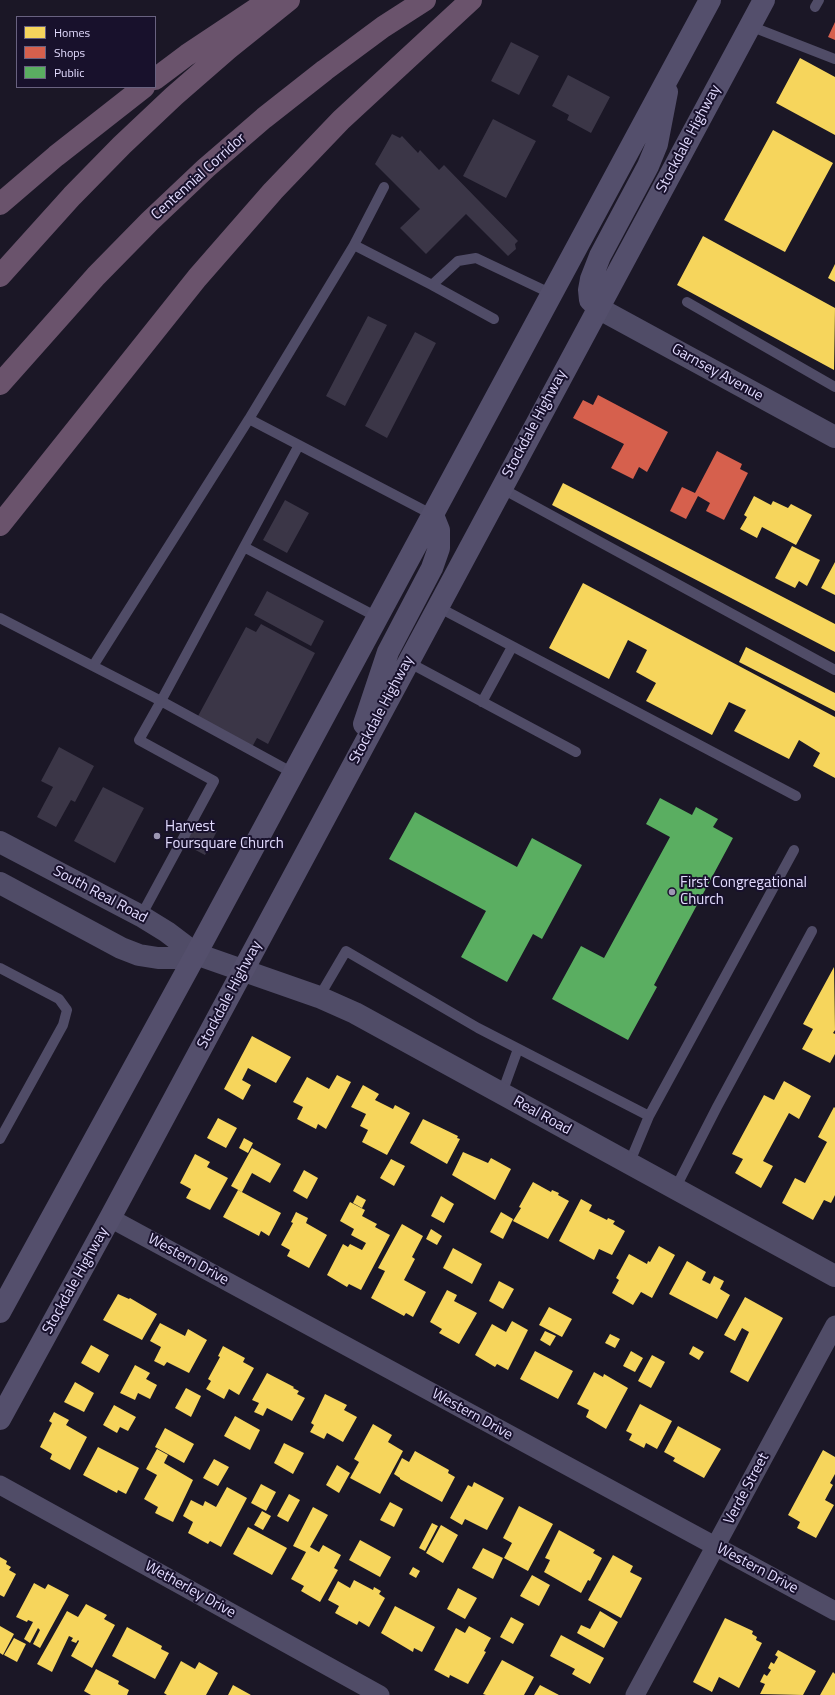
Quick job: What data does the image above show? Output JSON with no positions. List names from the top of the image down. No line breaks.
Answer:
{"streets":{"highway":["Centennial Corridor"],"main road":["Stockdale Highway"],"street":["Garnsey Avenue","South Real Road","Real Road","Western Drive","Verde Street","Wetherley Drive"]},"crossings":[["Stockdale Highway","Garnsey Avenue"],["Stockdale Highway","South Real Road"],["Stockdale Highway","Real Road"],["Stockdale Highway","Western Drive"],["South Real Road","Real Road"],["Western Drive","Verde Street"]],"places":["Harvest Foursquare Church","First Congregational Church"],"legend":["Homes","Shops","Public"]}
